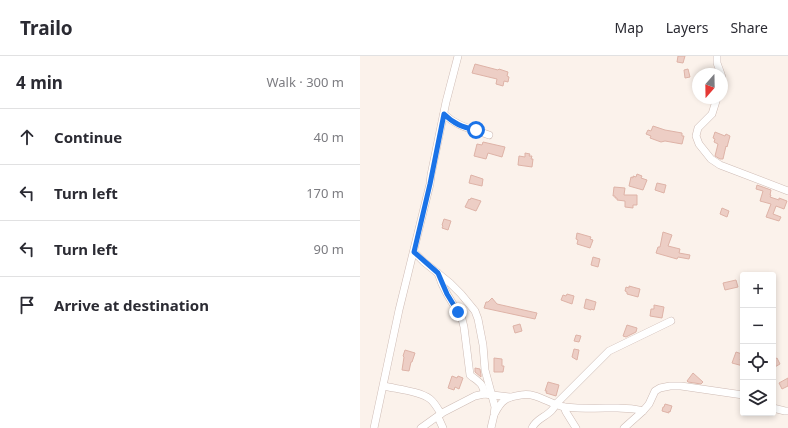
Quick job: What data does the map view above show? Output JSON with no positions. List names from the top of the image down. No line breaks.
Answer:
{"north":"bottom","page":{"header":"Trailo","nav":["Map","Layers","Share"],"heading":["4 min","Walk · 300 m"],"list":[["Continue","40 m"],["Turn left","170 m"],["Turn left","90 m"],"Arrive at destination"],"map_buttons":["+","−"]}}
